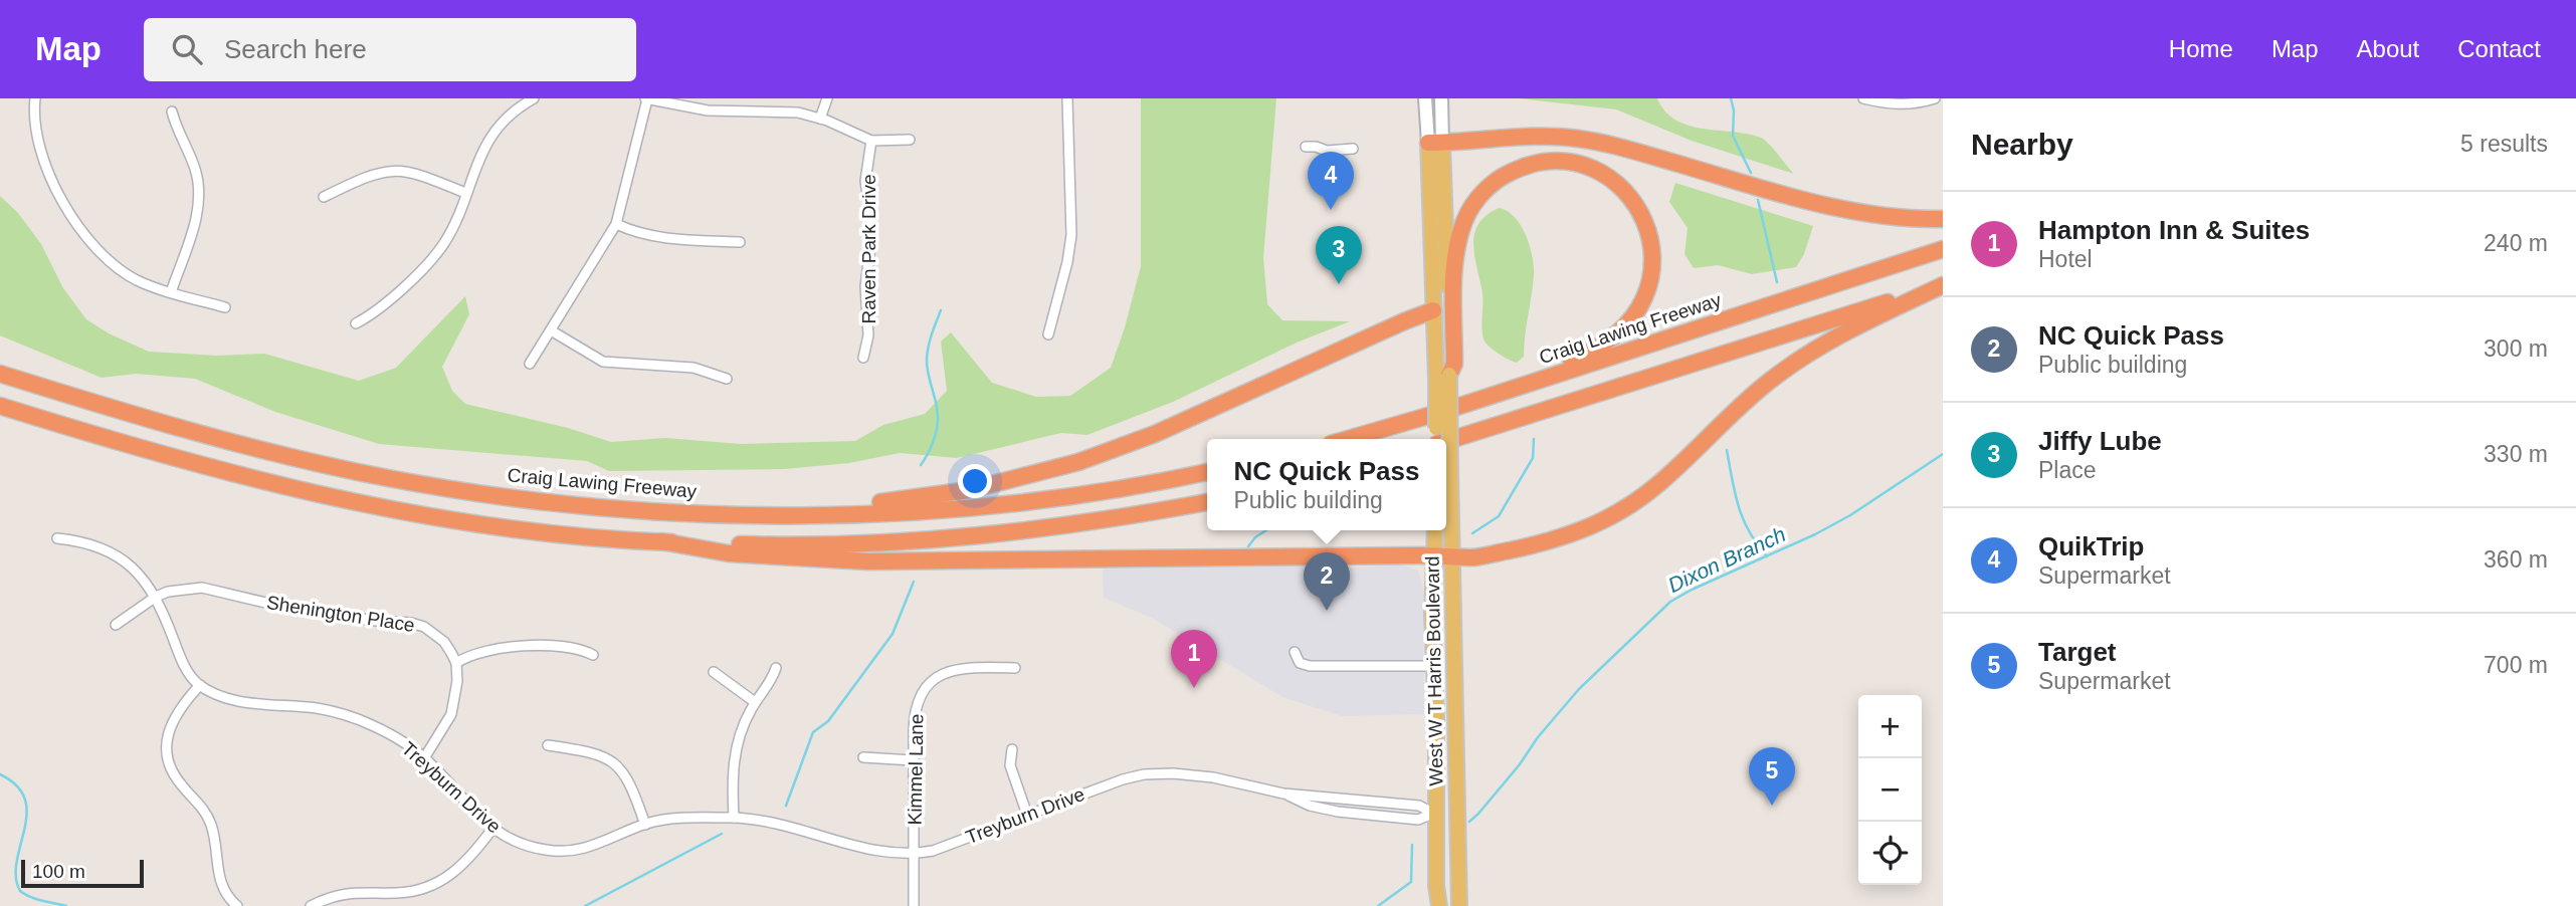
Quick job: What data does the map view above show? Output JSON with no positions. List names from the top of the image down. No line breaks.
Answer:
{"streets":{"highway":["Craig Lawing Freeway"],"main road":["West W T Harris Boulevard"],"street":["Raven Park Drive","Shenington Place","Kimmel Lane","Treyburn Drive"]},"crossings":[["West W T Harris Boulevard","Treyburn Drive"],["Kimmel Lane","Treyburn Drive"]],"water":["Dixon Branch"],"scale_bar":"100 m","page":{"header":"Map","search":"Search here","nav":["Home","Map","About","Contact"],"heading":["Nearby","5 results"],"pins":["4","3","2","1","5"],"list":[{"mark":"1","name":"Hampton Inn & Suites","note":"Hotel","value":"240 m"},{"mark":"2","name":"NC Quick Pass","note":"Public building","value":"300 m"},{"mark":"3","name":"Jiffy Lube","note":"Place","value":"330 m"},{"mark":"4","name":"QuikTrip","note":"Supermarket","value":"360 m"},{"mark":"5","name":"Target","note":"Supermarket","value":"700 m"}],"popup":["NC Quick Pass","Public building"],"map_buttons":["+","−"],"scale":"100 m"}}
